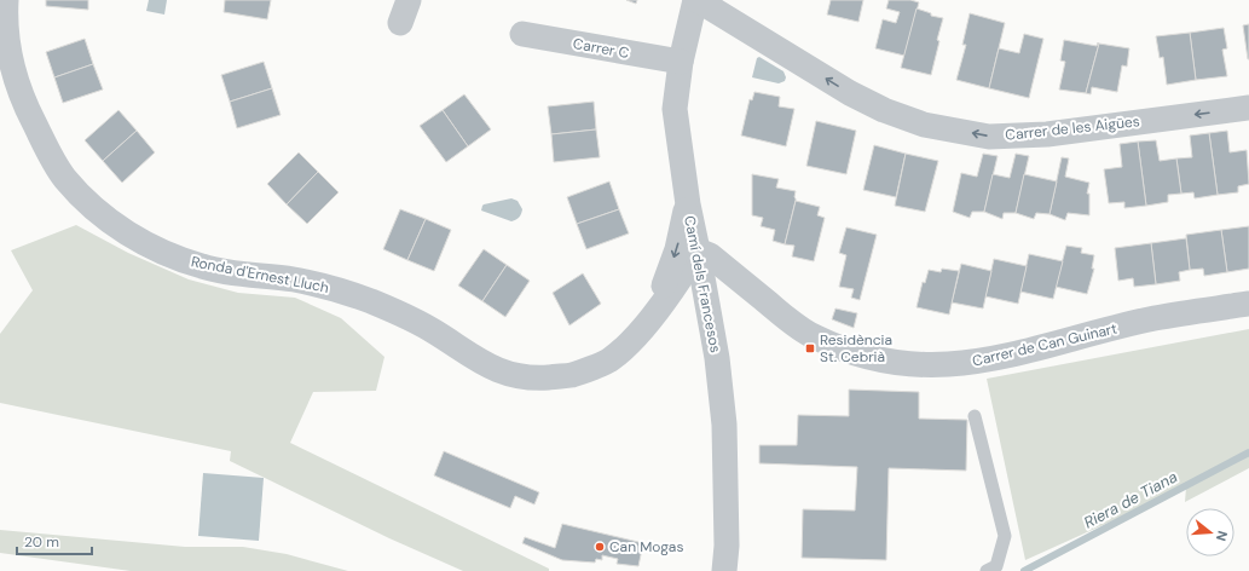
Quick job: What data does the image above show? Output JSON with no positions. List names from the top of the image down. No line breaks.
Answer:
{"streets":{"street":["Carrer C","Carrer de les Aigües","Ronda d'Ernest Lluch","Camí dels Francesos","Carrer de Can Guinart"]},"crossings":[["Carrer C","Camí dels Francesos"],["Carrer de les Aigües","Camí dels Francesos"],["Ronda d'Ernest Lluch","Camí dels Francesos"],["Ronda d'Ernest Lluch","Carrer de Can Guinart"],["Camí dels Francesos","Carrer de Can Guinart"]],"one_way":["Carrer de les Aigües"],"water":["Riera de Tiana"],"places":{"transit":["Residència St. Cebrià"],"other":["Can Mogas"]},"scale_bar":"20 m","north":"right"}
